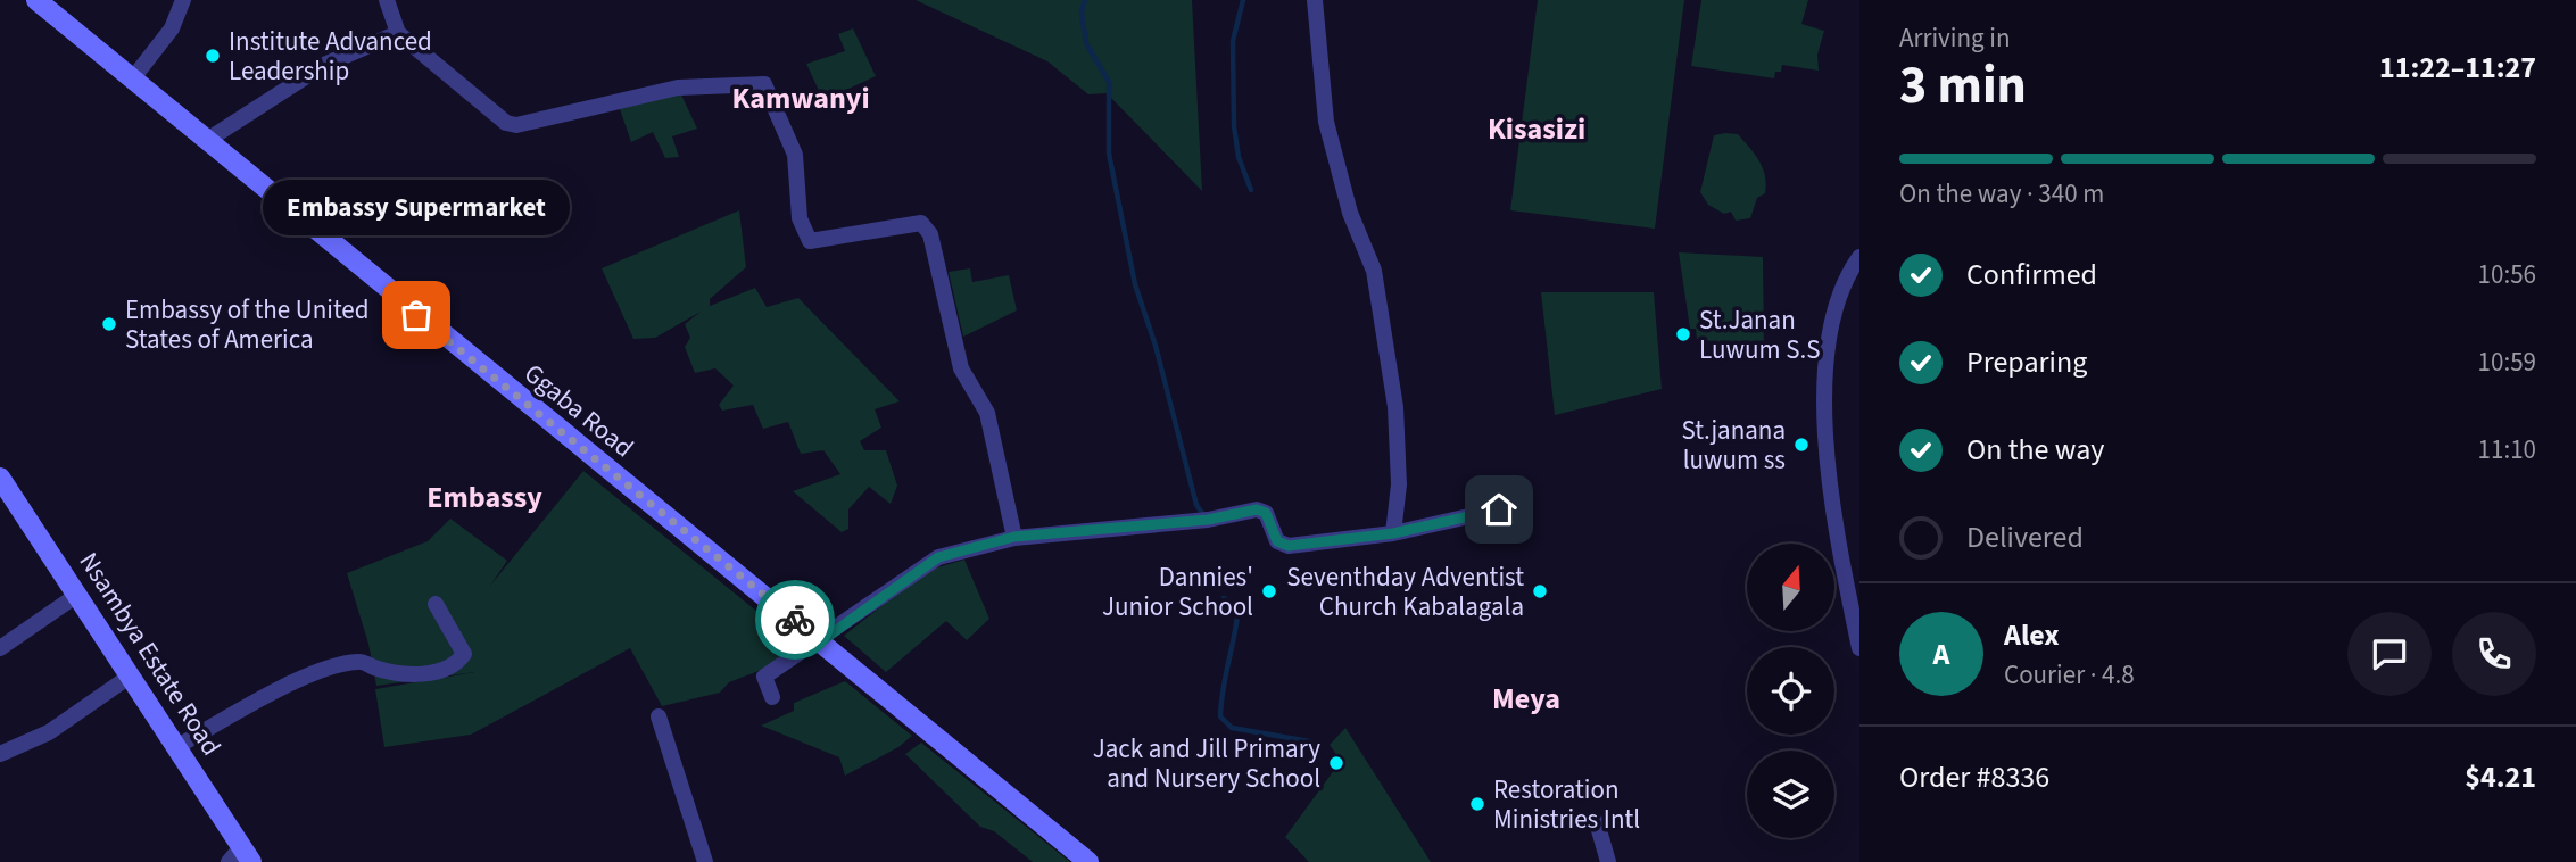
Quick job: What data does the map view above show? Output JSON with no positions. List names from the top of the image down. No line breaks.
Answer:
{"streets":{"main road":["Ggaba Road","Nsambya Estate Road"]},"districts":["Kamwanyi","Kisasizi","Embassy","Meya"],"places":["Institute Advanced Leadership","Embassy Supermarket","Embassy of the United States of America","St.Janan Luwum S.S","St.janana luwum ss","Dannies' Junior School","Seventhday Adventist Church Kabalagala","Jack and Jill Primary and Nursery School","Restoration Ministries Intl"],"north":"top","page":{"heading":["3 min","Arriving in","11:22–11:27"],"panel":["Alex","Courier · 4.8","Order #8336","$4.21"],"bar":"On the way · 340 m","bubble":"Embassy Supermarket","list":[["Confirmed","10:56"],["Preparing","10:59"],["On the way","11:10"],"Delivered"],"round":"A"}}
